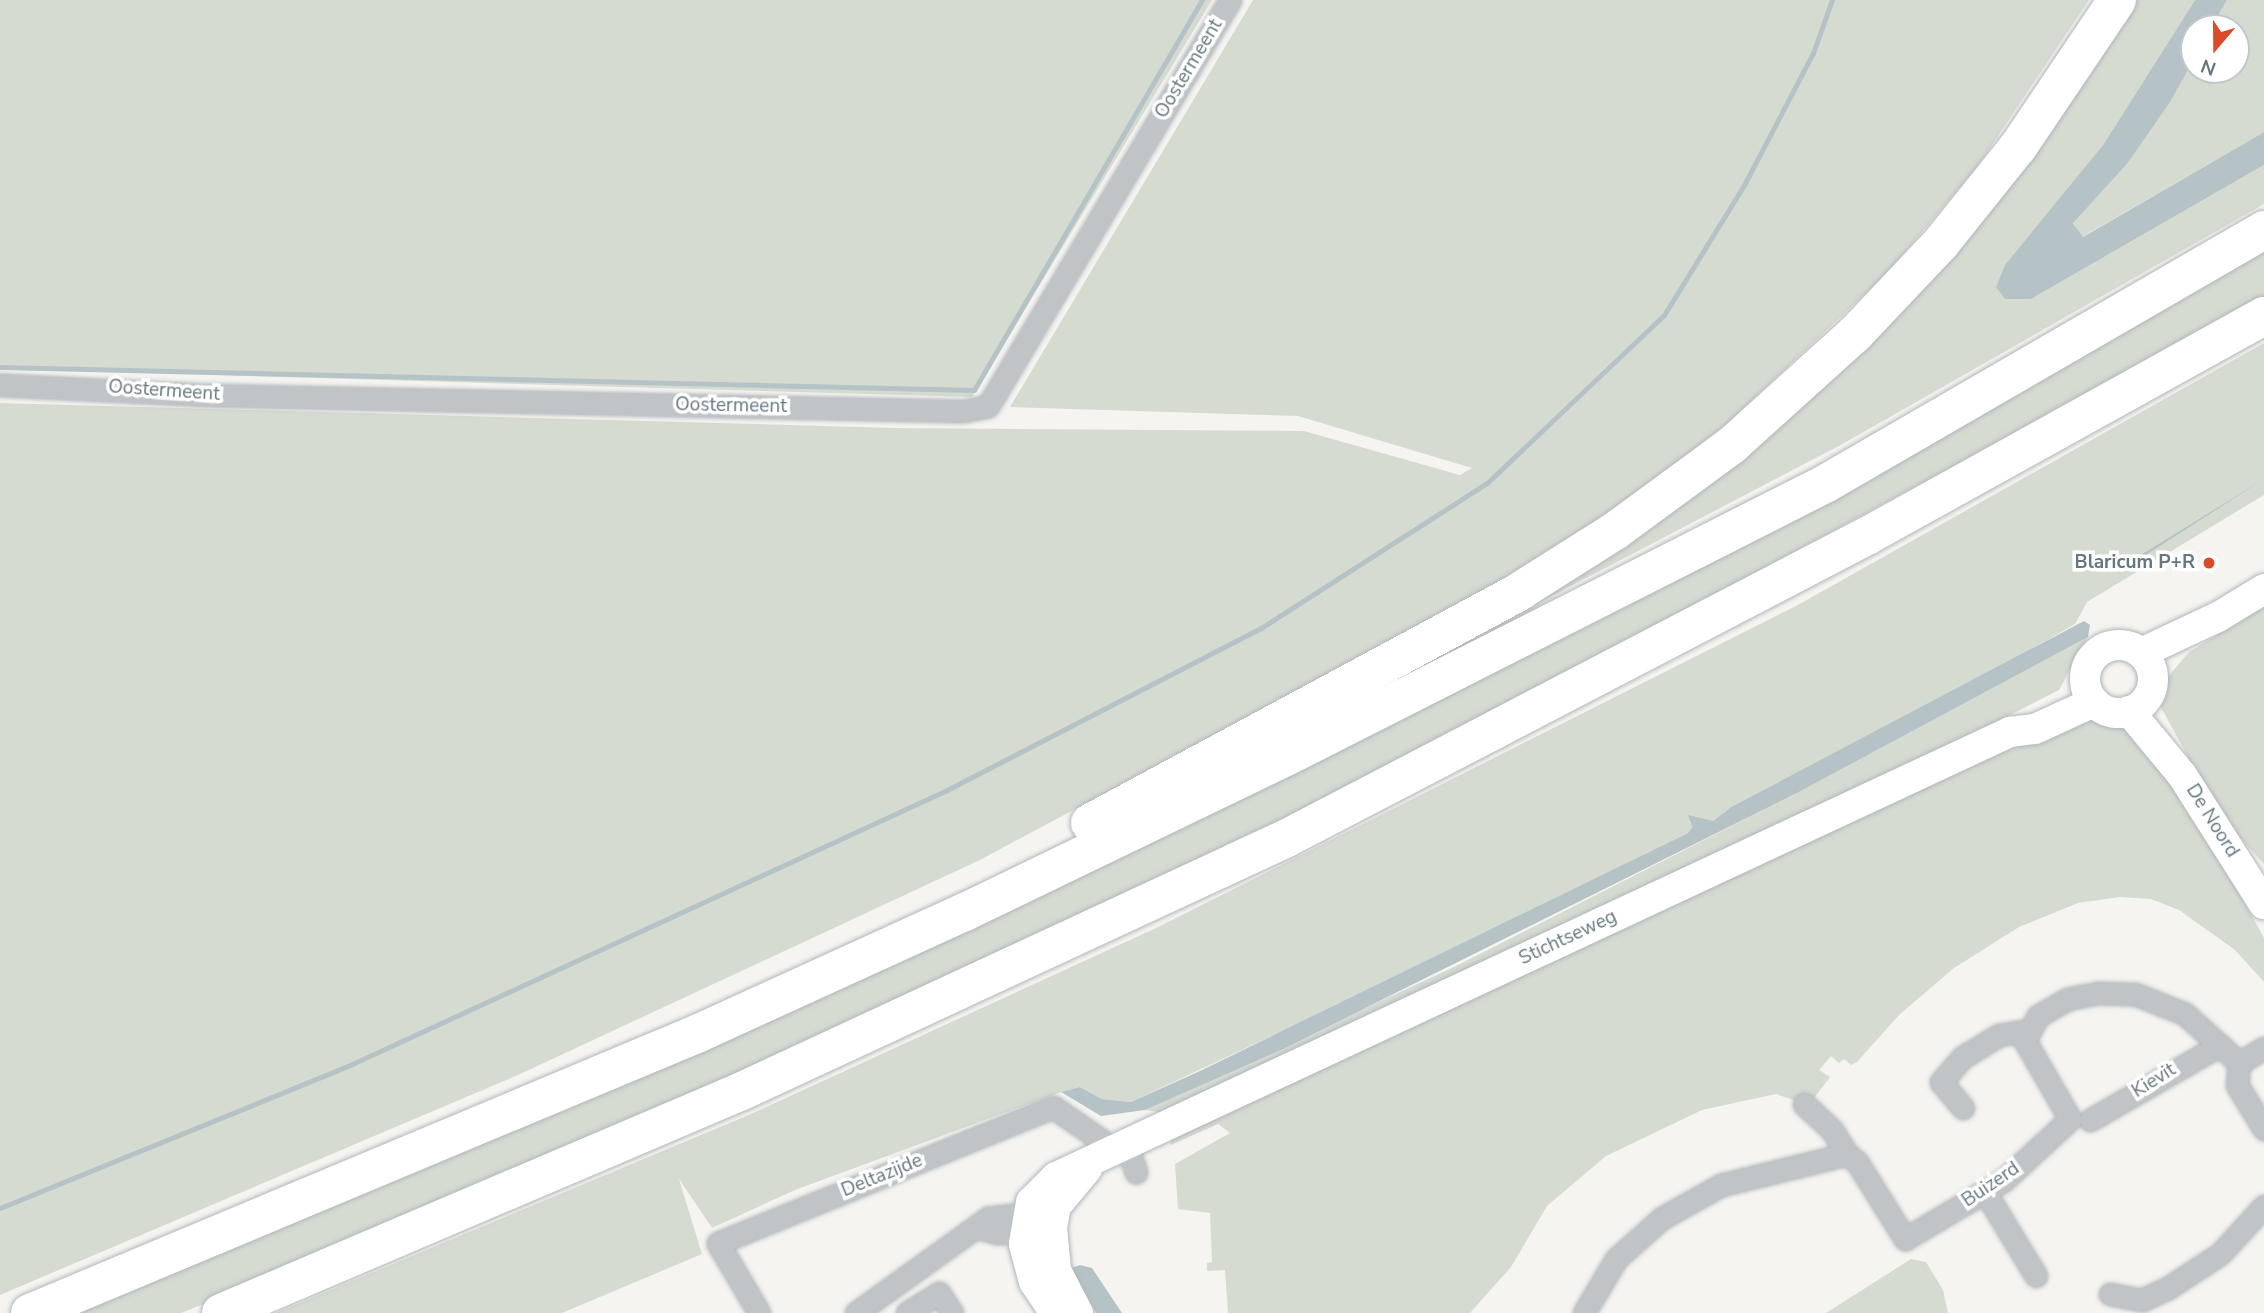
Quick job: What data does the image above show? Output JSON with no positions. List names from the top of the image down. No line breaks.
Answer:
{"streets":{"street":["Oostermeent","De Noord","Stichtseweg","Kievit","Deltazijde","Buizerd"]},"crossings":[["Stichtseweg","Deltazijde"]],"places":["Blaricum P+R"],"north":"bottom"}
